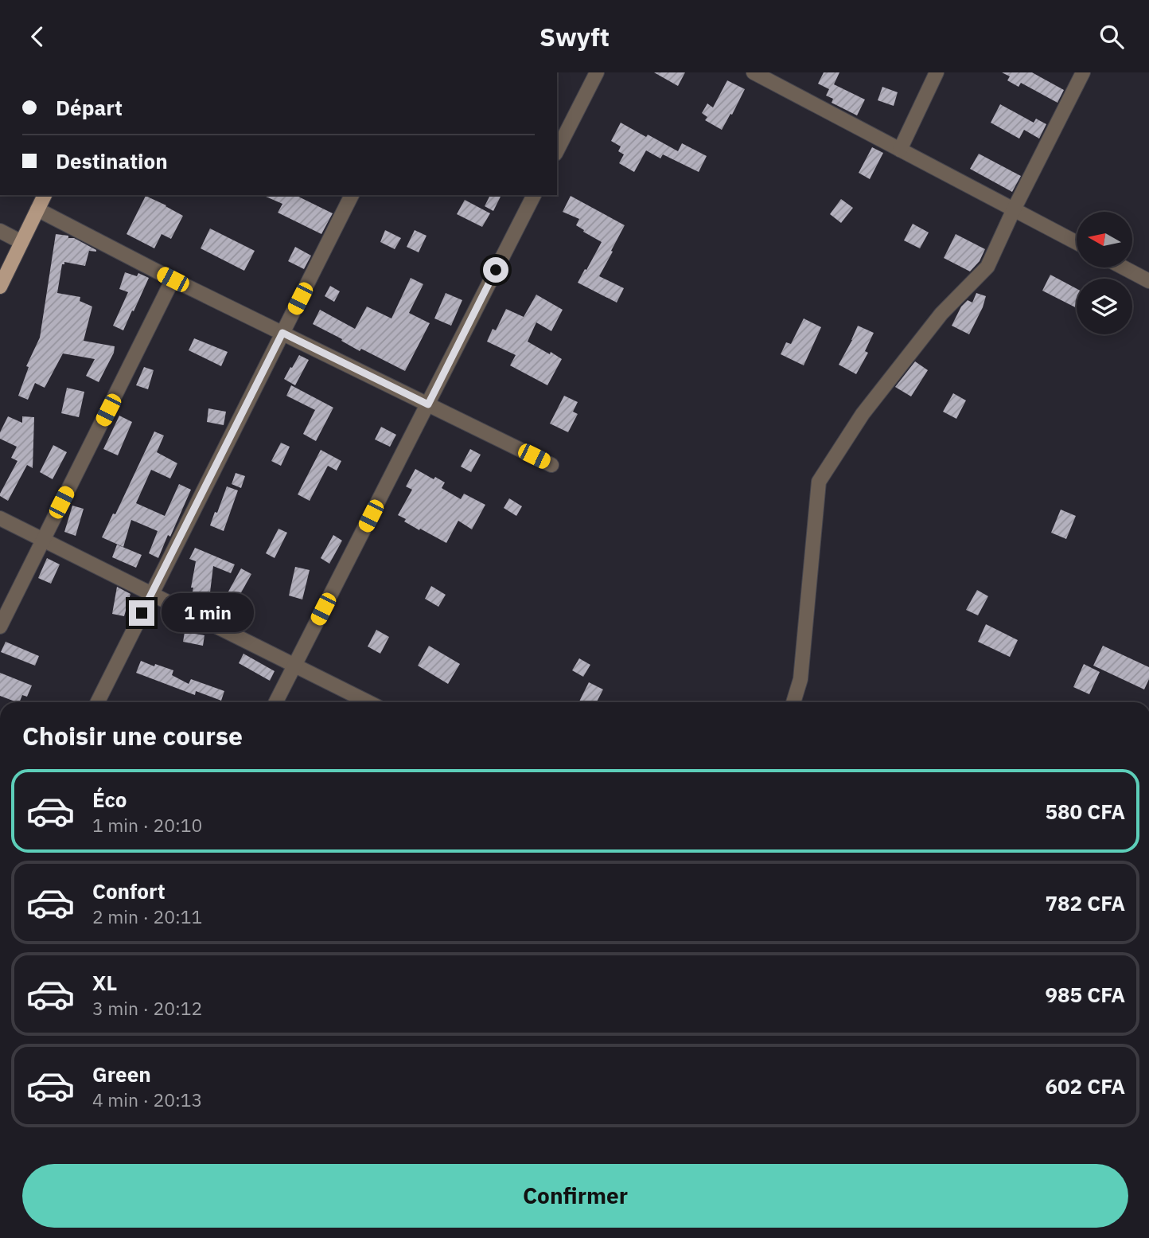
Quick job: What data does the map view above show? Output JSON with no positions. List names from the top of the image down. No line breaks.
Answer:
{"north":"left","page":{"header":"Swyft","banner":["Départ","Destination"],"bubble":"1 min","heading":"Choisir une course","list":[{"name":"Éco","note":"1 min · 20:10","value":"580 CFA"},{"name":"Confort","note":"2 min · 20:11","value":"782 CFA"},{"name":"XL","note":"3 min · 20:12","value":"985 CFA"},{"name":"Green","note":"4 min · 20:13","value":"602 CFA"}],"buttons":"Confirmer"}}
